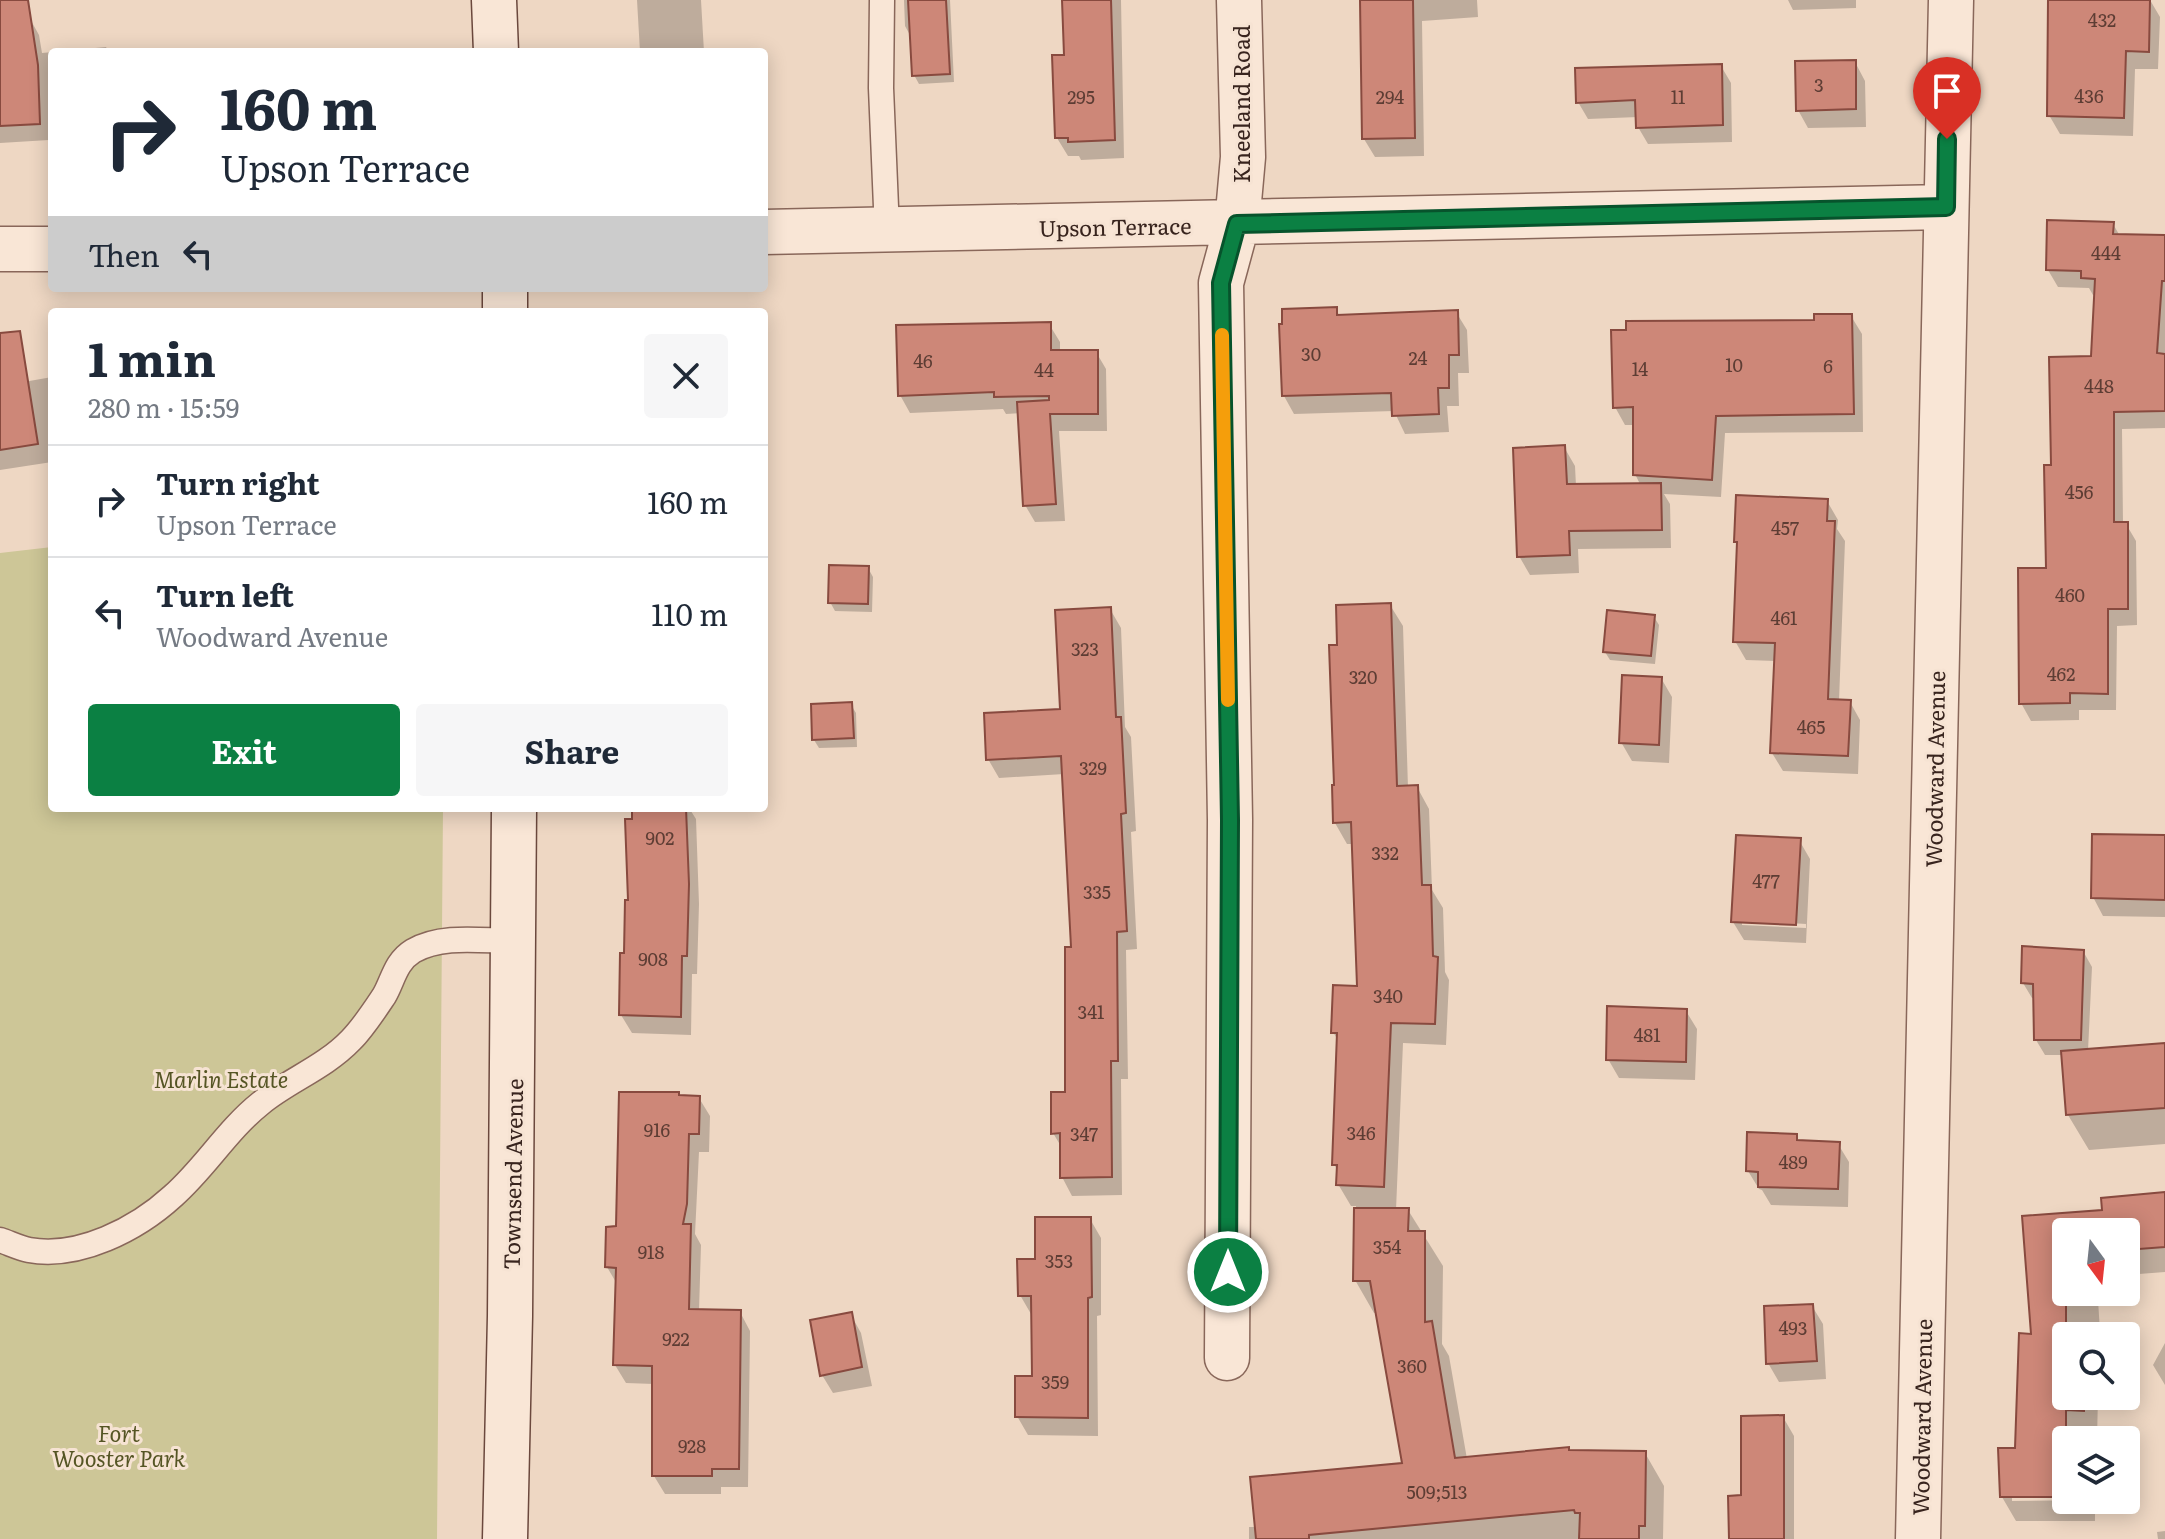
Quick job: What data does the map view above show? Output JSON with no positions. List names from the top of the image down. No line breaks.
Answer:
{"streets":{"street":["Kneeland Road","Upson Terrace","Woodward Avenue","Townsend Avenue"]},"crossings":[["Kneeland Road","Upson Terrace"],["Upson Terrace","Woodward Avenue"]],"parks":["Marlin Estate","Fort Wooster Park"],"house_numbers":["432","3","436","295","294","11","444","30","24","46","10","6","14","44","448","456","457","460","461","323","462","320","465","329","902","332","477","335","908","340","341","481","916","346","347","489","354","918","353","493","922","360","359","928","509;513"],"north":"bottom","page":{"turn":["160 m","Upson Terrace"],"then":"Then","heading":["1 min","280 m · 15:59"],"list":[{"name":"Turn right","note":"Upson Terrace","value":"160 m"},{"name":"Turn left","note":"Woodward Avenue","value":"110 m"}],"buttons":["Exit","Share"]}}
